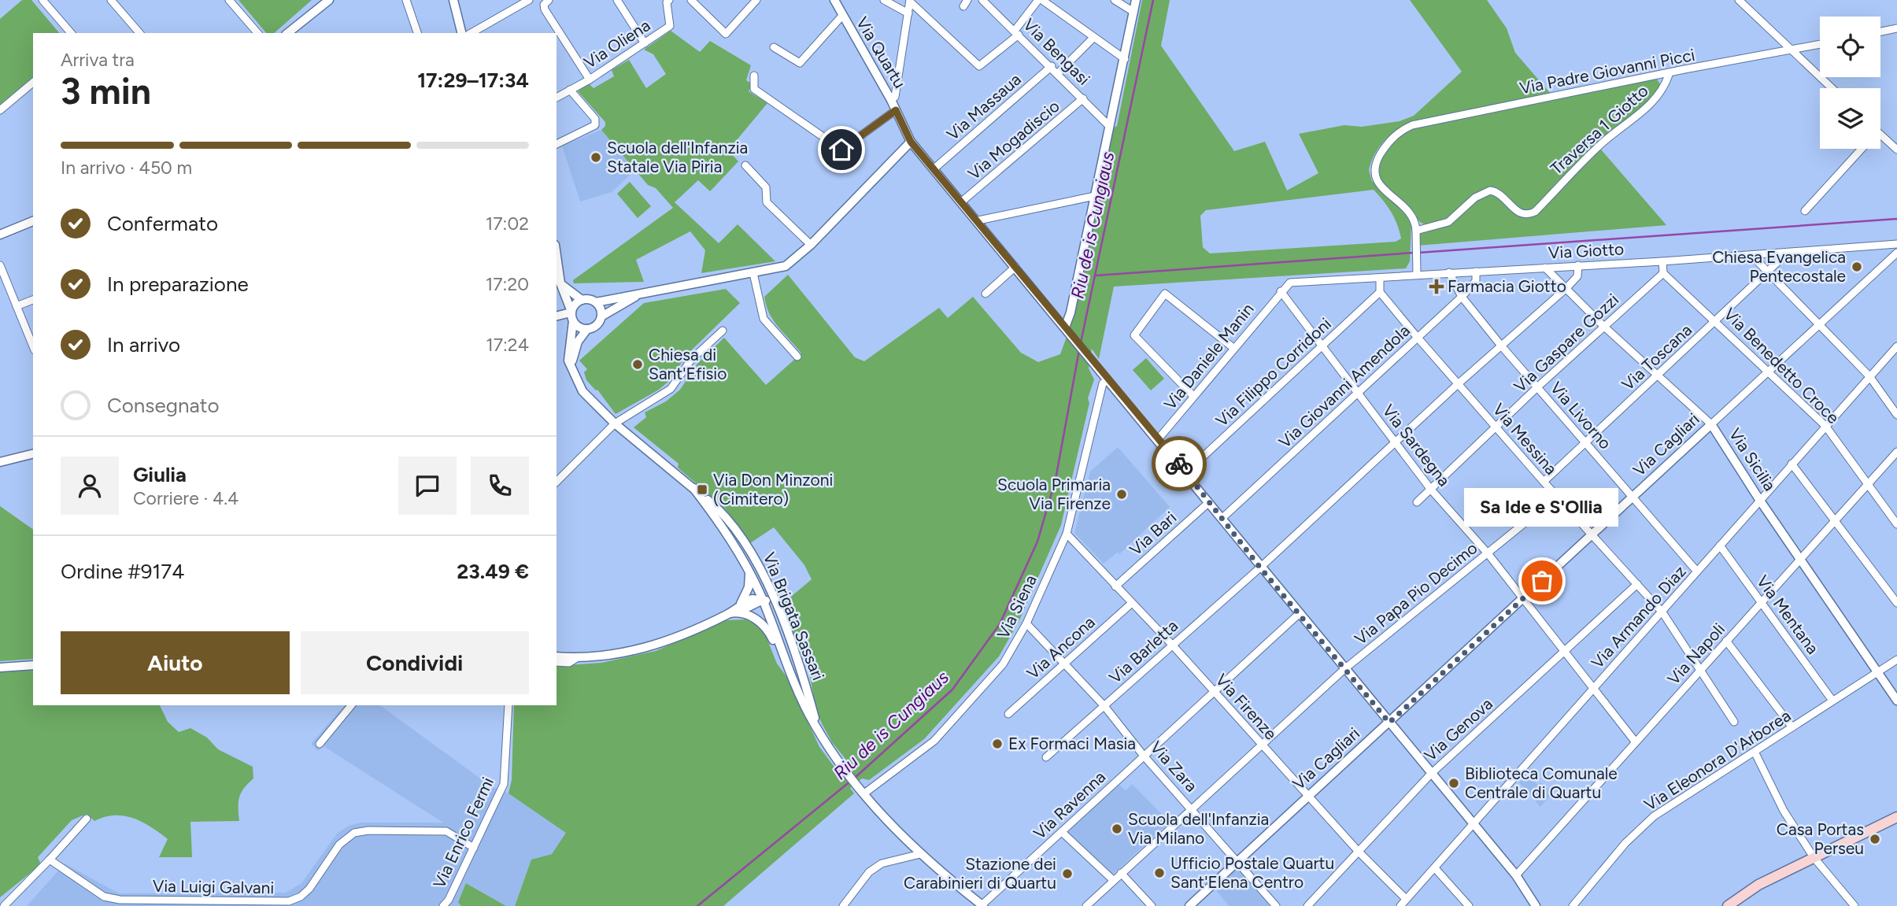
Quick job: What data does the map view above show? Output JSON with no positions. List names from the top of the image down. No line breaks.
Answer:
{"streets":{"street":["Via Oliena","Via Bengasi","Via Quartu","Via Padre Giovanni Picci","Via Massaua","Traversa 1 Giotto","Via Mogadiscio","Via Giotto","Via Gaspare Gozzi","Via Daniele Manin","Via Toscana","Via Benedetto Croce","Via Filippo Corridoni","Via Giovanni Amendola","Via Livorno","Via Messina","Via Cagliari","Via Sardegna","Via Sicilia","Via Bari","Via Papa Pio Decimo","Via Siena","Via Mentana","Via Brigata Sassari","Via Armando Diaz","Via Ancona","Via Barletta","Via Napoli","Via Firenze","Via Genova","Via Eleonora D'Arborea","Via Zara","Via Ravenna","Via Enrico Fermi","Via Luigi Galvani"]},"crossings":[["Via Bengasi","Via Massaua"],["Via Bengasi","Via Mogadiscio"],["Via Quartu","Via Massaua"],["Via Quartu","Via Mogadiscio"],["Via Quartu","Via Daniele Manin"],["Via Quartu","Via Filippo Corridoni"],["Via Quartu","Via Giovanni Amendola"],["Via Quartu","Via Cagliari"],["Via Quartu","Via Bari"],["Via Quartu","Via Papa Pio Decimo"],["Via Quartu","Via Siena"],["Via Quartu","Via Armando Diaz"],["Via Quartu","Via Barletta"],["Via Quartu","Via Napoli"],["Via Quartu","Via Genova"],["Via Quartu","Via Ravenna"],["Via Padre Giovanni Picci","Traversa 1 Giotto"],["Via Giotto","Via Daniele Manin"],["Via Giotto","Via Toscana"],["Via Giotto","Via Giovanni Amendola"],["Via Giotto","Via Livorno"],["Via Giotto","Via Sardegna"],["Via Giotto","Via Sicilia"],["Via Giotto","Via Barletta"],["Via Gaspare Gozzi","Via Benedetto Croce"],["Via Gaspare Gozzi","Via Livorno"],["Via Gaspare Gozzi","Via Messina"],["Via Gaspare Gozzi","Via Sardegna"],["Via Gaspare Gozzi","Via Sicilia"],["Via Daniele Manin","Via Sardegna"],["Via Toscana","Via Benedetto Croce"],["Via Toscana","Via Livorno"],["Via Toscana","Via Messina"],["Via Toscana","Via Sicilia"],["Via Benedetto Croce","Via Cagliari"],["Via Benedetto Croce","Via Armando Diaz"],["Via Benedetto Croce","Via Napoli"],["Via Filippo Corridoni","Via Messina"],["Via Filippo Corridoni","Via Sardegna"],["Via Giovanni Amendola","Via Livorno"],["Via Giovanni Amendola","Via Messina"],["Via Giovanni Amendola","Via Sardegna"],["Via Livorno","Via Cagliari"],["Via Livorno","Via Armando Diaz"],["Via Livorno","Via Barletta"],["Via Messina","Via Cagliari"],["Via Messina","Via Papa Pio Decimo"],["Via Messina","Via Armando Diaz"],["Via Messina","Via Barletta"],["Via Messina","Via Napoli"],["Via Messina","Via Genova"],["Via Cagliari","Via Sardegna"],["Via Cagliari","Via Sicilia"],["Via Cagliari","Via Firenze"],["Via Cagliari","Via Zara"],["Via Sardegna","Via Papa Pio Decimo"],["Via Sardegna","Via Armando Diaz"],["Via Sardegna","Via Barletta"],["Via Sardegna","Via Napoli"],["Via Sardegna","Via Genova"],["Via Sicilia","Via Armando Diaz"],["Via Sicilia","Via Barletta"],["Via Sicilia","Via Napoli"],["Via Sicilia","Via Eleonora D'Arborea"],["Via Bari","Via Firenze"],["Via Papa Pio Decimo","Via Firenze"],["Via Papa Pio Decimo","Via Zara"],["Via Siena","Via Brigata Sassari"],["Via Siena","Via Firenze"],["Via Siena","Via Zara"],["Via Mentana","Via Armando Diaz"],["Via Mentana","Via Napoli"],["Via Mentana","Via Eleonora D'Arborea"],["Via Brigata Sassari","Via Ravenna"],["Via Armando Diaz","Via Firenze"],["Via Ancona","Via Firenze"],["Via Ancona","Via Zara"],["Via Barletta","Via Firenze"],["Via Barletta","Via Zara"],["Via Firenze","Via Genova"],["Via Firenze","Via Ravenna"],["Via Zara","Via Ravenna"],["Via Enrico Fermi","Via Luigi Galvani"]],"water":["Riu de is Cungiaus"],"places":{"other":["Scuola dell'Infanzia Statale Via Piria","Chiesa Evangelica Pentecostale","Chiesa di Sant'Efisio","Scuola Primaria Via Firenze","Sa Ide e S'Ollia","Ex Formaci Masia","Biblioteca Comunale Centrale di Quartu","Scuola dell'Infanzia Via Milano","Casa Portas Perseu","Ufficio Postale Quartu Sant'Elena Centro","Stazione dei Carabinieri di Quartu"],"health":["Farmacia Giotto"],"transit":["Via Don Minzoni (Cimitero)"]},"page":{"heading":["3 min","Arriva tra","17:29–17:34"],"panel":["Giulia","Corriere · 4.4","Ordine #9174","23.49 €"],"bar":"In arrivo · 450 m","list":[["Confermato","17:02"],["In preparazione","17:20"],["In arrivo","17:24"],"Consegnato"],"bubble":"Sa Ide e S'Ollia","buttons":["Aiuto","Condividi"]}}
